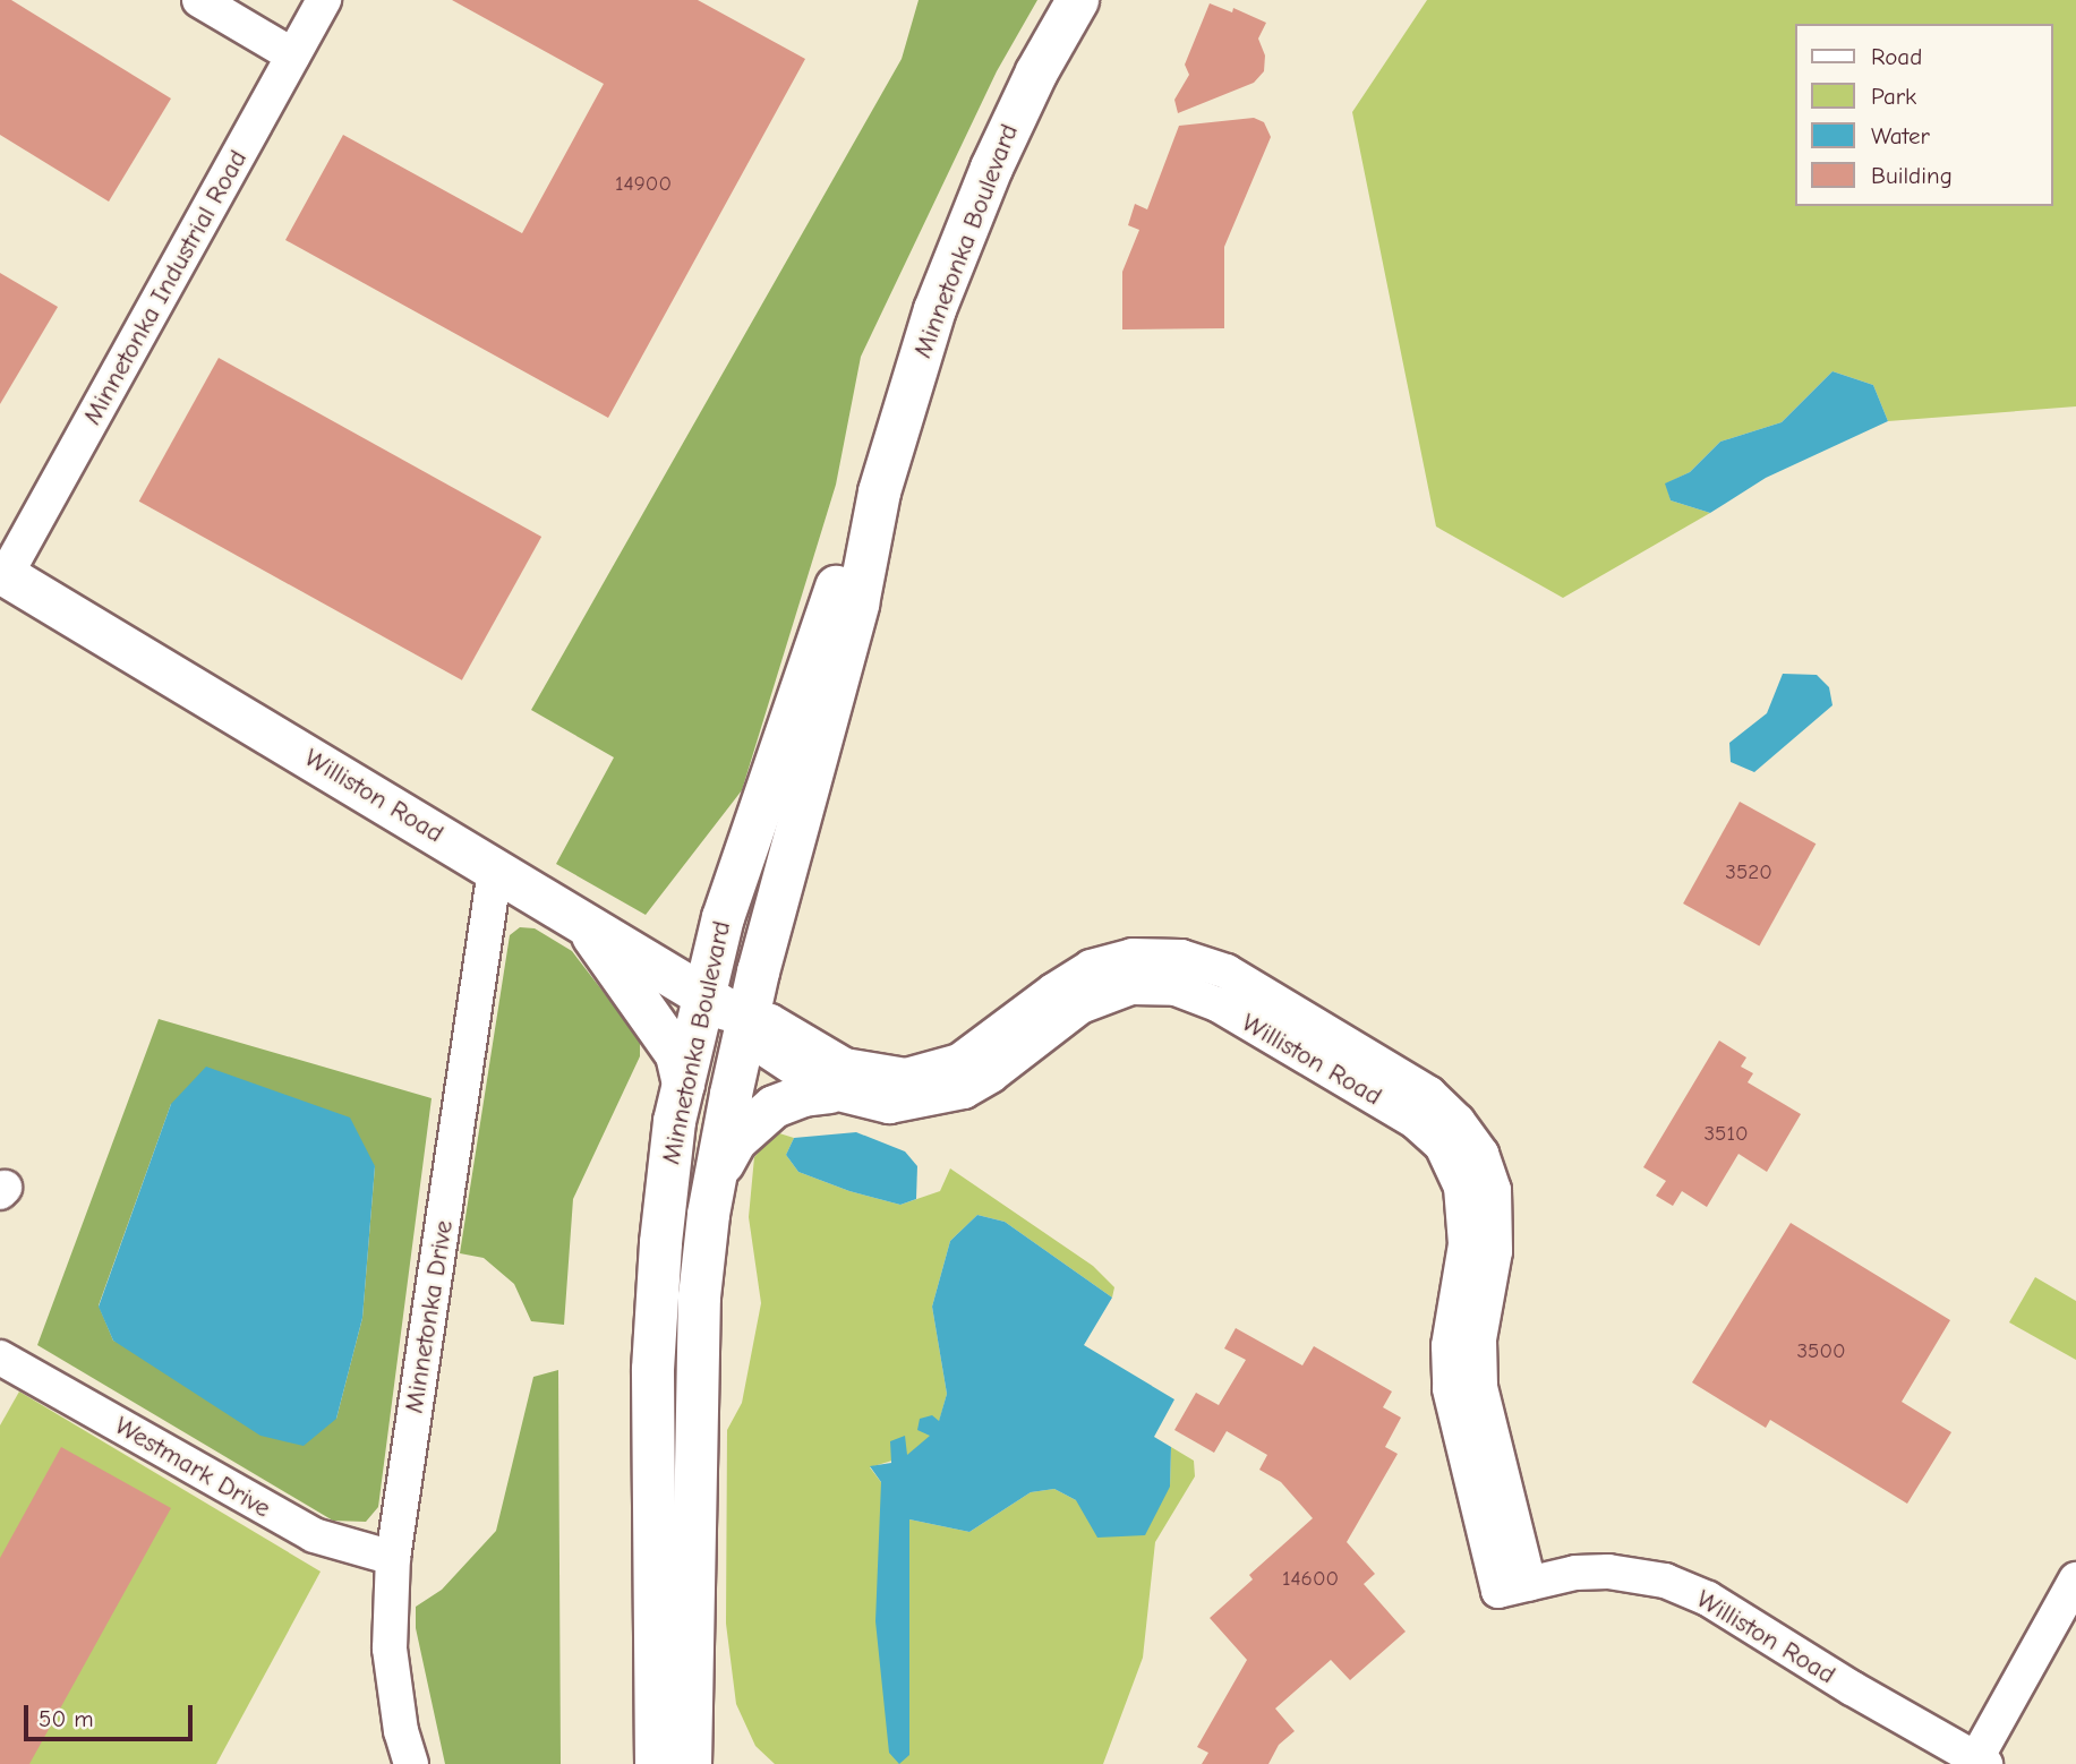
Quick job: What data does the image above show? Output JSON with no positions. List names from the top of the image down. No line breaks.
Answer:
{"streets":{"main road":["Minnetonka Boulevard","Williston Road"],"street":["Minnetonka Industrial Road","Minnetonka Drive","Westmark Drive"]},"crossings":[["Minnetonka Boulevard","Williston Road"],["Minnetonka Industrial Road","Williston Road"],["Williston Road","Minnetonka Drive"],["Minnetonka Drive","Westmark Drive"]],"house_numbers":["14900","3520","3510","3500","14600"],"legend":["Road","Park","Water","Building"],"scale_bar":"50 m"}
